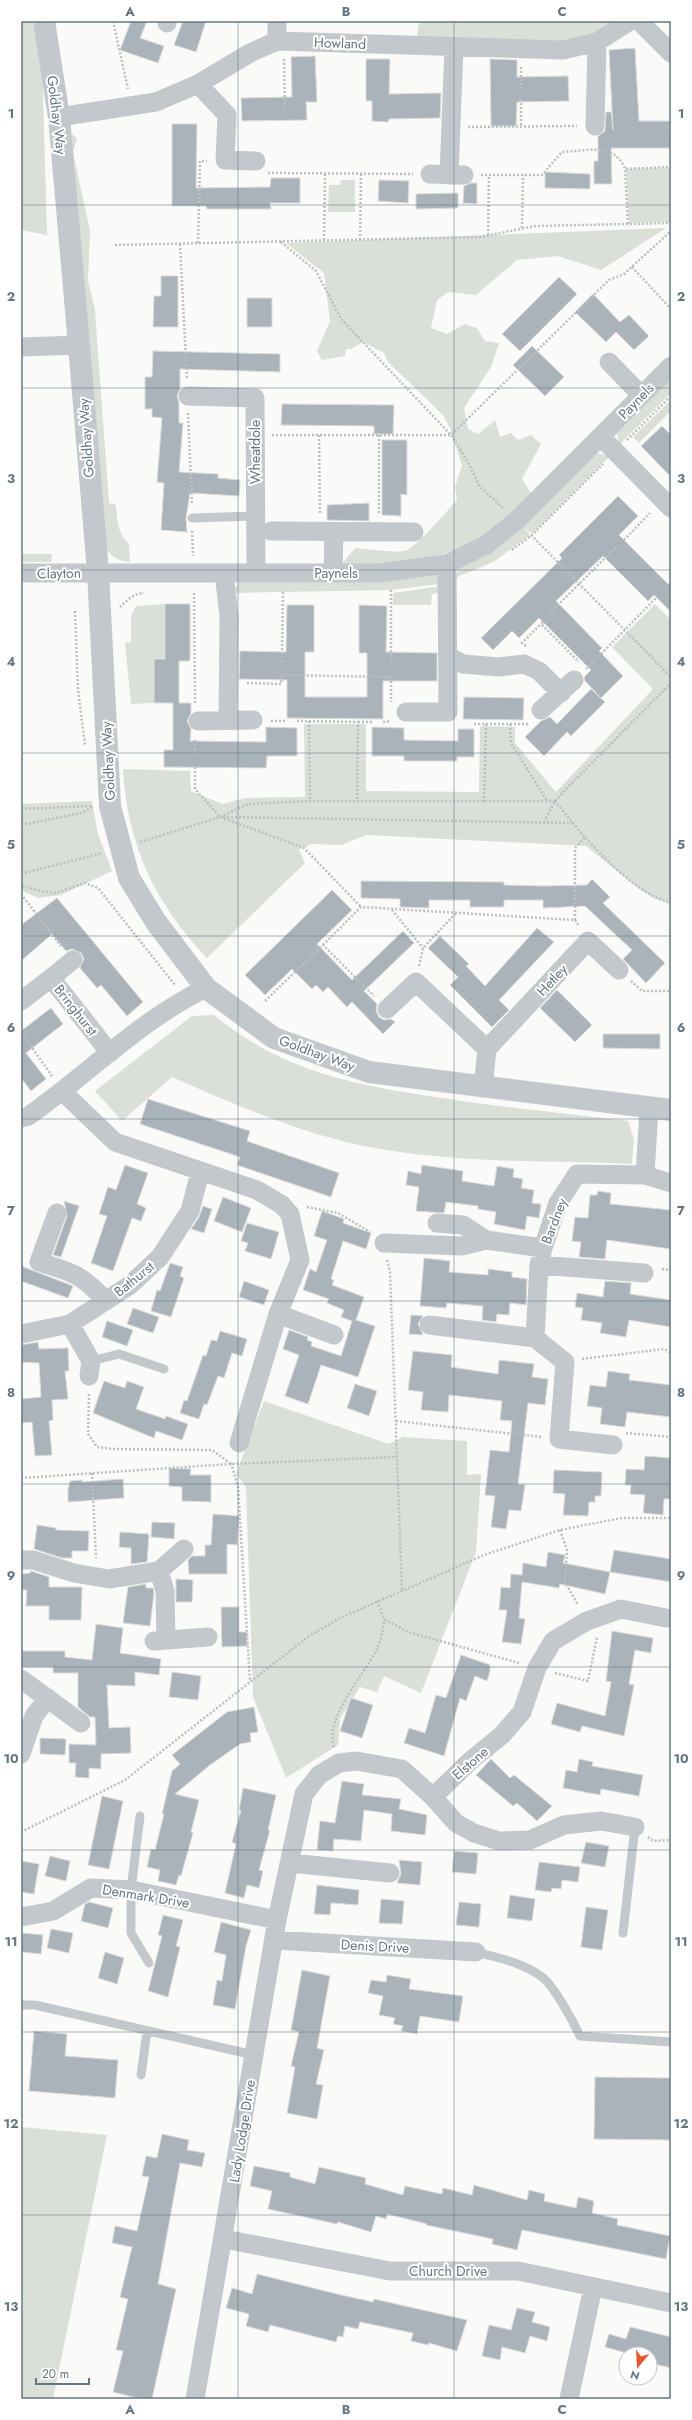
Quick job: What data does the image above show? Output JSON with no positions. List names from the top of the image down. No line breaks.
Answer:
{"streets":{"street":["Howland","Goldhay Way","Paynels","Wheatdole","Clayton","Hetley","Bringhurst","Bardney","Bathurst","Elstone","Denmark Drive","Denis Drive","Lady Lodge Drive","Church Drive"]},"crossings":[["Howland","Goldhay Way"],["Goldhay Way","Paynels"],["Goldhay Way","Clayton"],["Paynels","Wheatdole"],["Paynels","Clayton"],["Elstone","Lady Lodge Drive"],["Denmark Drive","Lady Lodge Drive"],["Denis Drive","Lady Lodge Drive"],["Lady Lodge Drive","Church Drive"]],"scale_bar":"20 m","north":"bottom","grid":{"columns":["A","B","C"],"rows":["1","2","3","4","5","6","7","8","9","10","11","12","13"]}}
